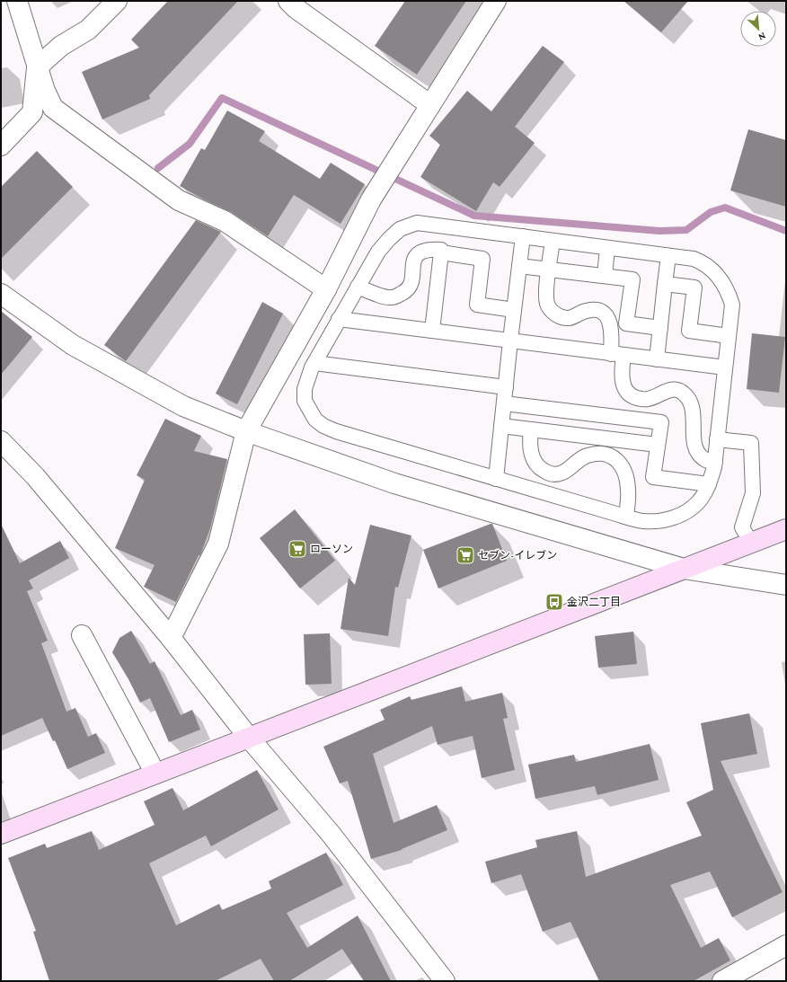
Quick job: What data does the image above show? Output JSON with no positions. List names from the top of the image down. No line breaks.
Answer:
{"places":{"supermarket":["ローソン","セブン-イレブン"],"bus stop":["金沢二丁目"]},"north":"bottom right"}
